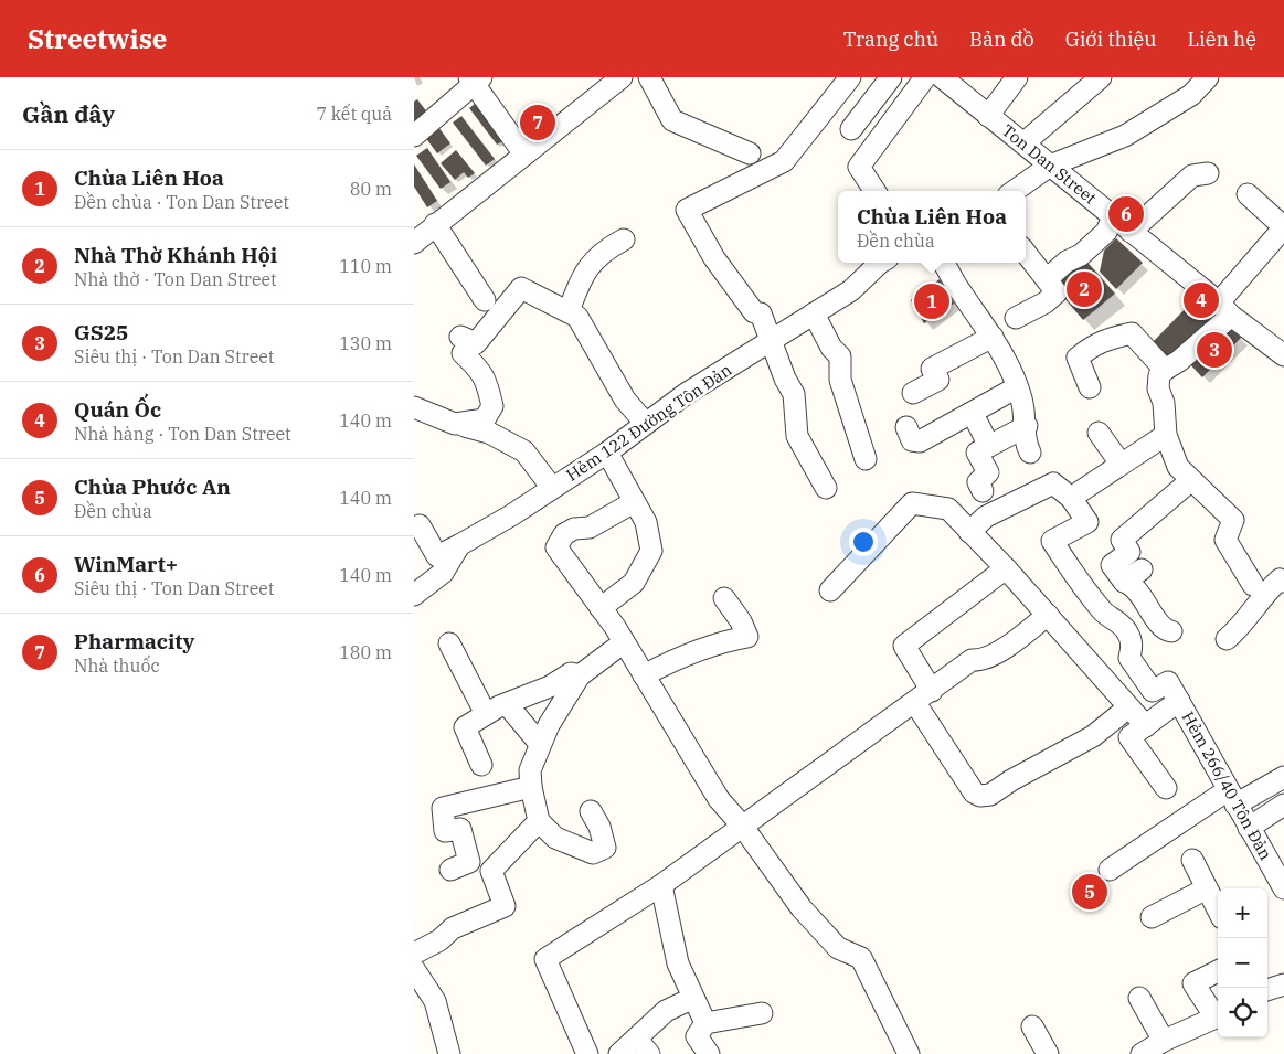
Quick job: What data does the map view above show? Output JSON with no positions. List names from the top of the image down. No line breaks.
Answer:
{"streets":{"street":["Ton Dan Street","Hẻm 122 Đường Tôn Đản","Hẻm 266/40 Tôn Đản"]},"page":{"header":"Streetwise","nav":["Trang chủ","Bản đồ","Giới thiệu","Liên hệ"],"heading":["Gần đây","7 kết quả"],"pins":["7","6","2","4","1","3","5"],"list":[{"mark":"1","name":"Chùa Liên Hoa","note":"Đền chùa · Ton Dan Street","value":"80 m"},{"mark":"2","name":"Nhà Thờ Khánh Hội","note":"Nhà thờ · Ton Dan Street","value":"110 m"},{"mark":"3","name":"GS25","note":"Siêu thị · Ton Dan Street","value":"130 m"},{"mark":"4","name":"Quán Ốc","note":"Nhà hàng · Ton Dan Street","value":"140 m"},{"mark":"5","name":"Chùa Phước An","note":"Đền chùa","value":"140 m"},{"mark":"6","name":"WinMart+","note":"Siêu thị · Ton Dan Street","value":"140 m"},{"mark":"7","name":"Pharmacity","note":"Nhà thuốc","value":"180 m"}],"popup":["Chùa Liên Hoa","Đền chùa"],"map_buttons":["+","−"]}}
